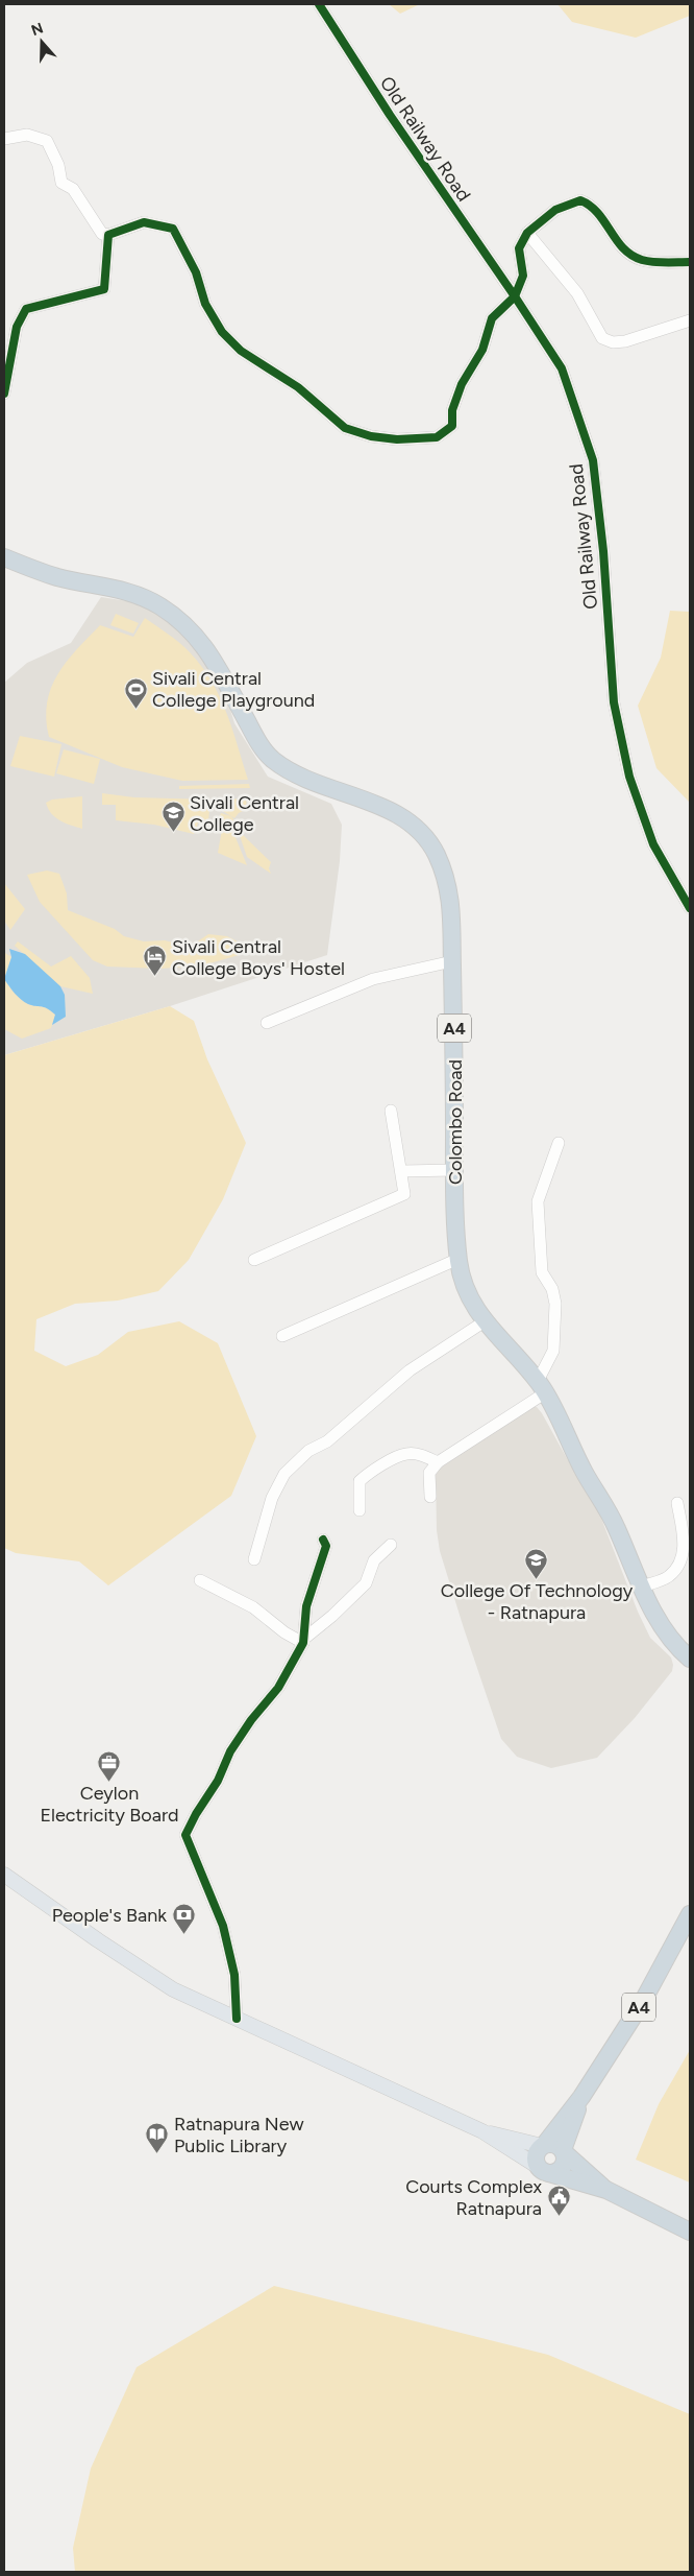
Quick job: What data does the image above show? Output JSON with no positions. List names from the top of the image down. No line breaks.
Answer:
{"streets":{"highway":["A4","Colombo Road"],"street":["Old Railway Road"]},"places":{"sports":["Sivali Central College Playground"],"school or university":["Sivali Central College","College Of Technology - Ratnapura"],"hotel":["Sivali Central College Boys' Hostel"],"office":["Ceylon Electricity Board"],"bank":["People's Bank"],"library":["Ratnapura New Public Library"],"public building":["Courts Complex Ratnapura"]},"north":"top"}
